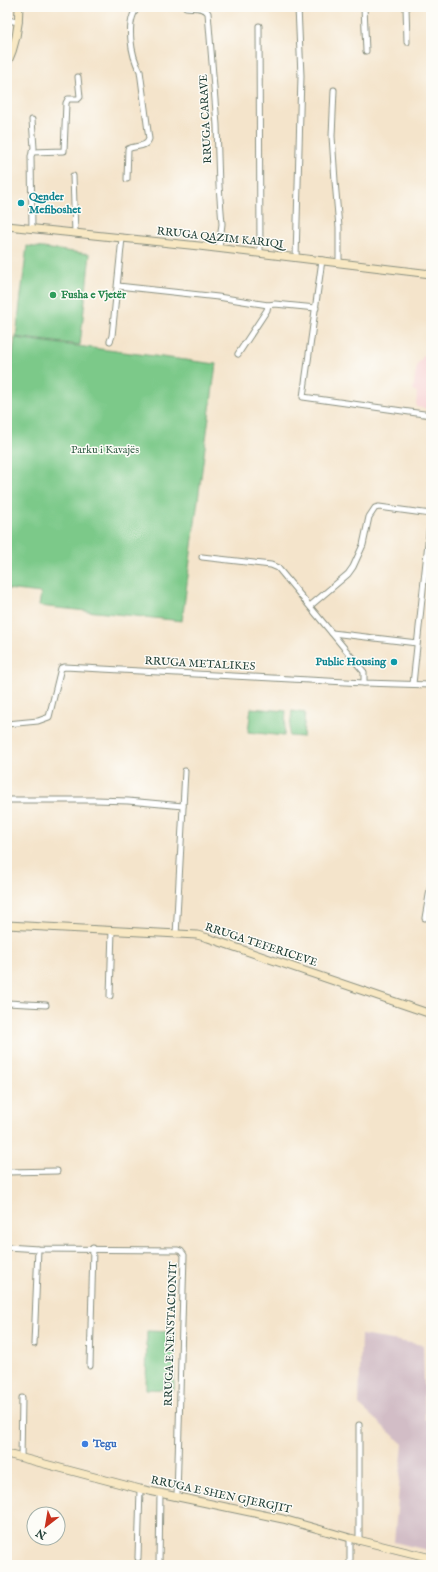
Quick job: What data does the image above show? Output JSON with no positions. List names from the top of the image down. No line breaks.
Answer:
{"streets":{"street":["RRUGA CARAVE","RRUGA QAZIM KARIQI","RRUGA METALIKES","RRUGA TEFERICEVE","RRUGA E NENSTACIONIT","RRUGA E SHEN GJERGJIT"]},"crossings":[["RRUGA CARAVE","RRUGA QAZIM KARIQI"],["RRUGA E NENSTACIONIT","RRUGA E SHEN GJERGJIT"]],"parks":["Parku i Kavajës"],"places":["Qender Mefiboshet","Fusha e Vjetër","Public Housing","Tegu"],"north":"bottom left"}
